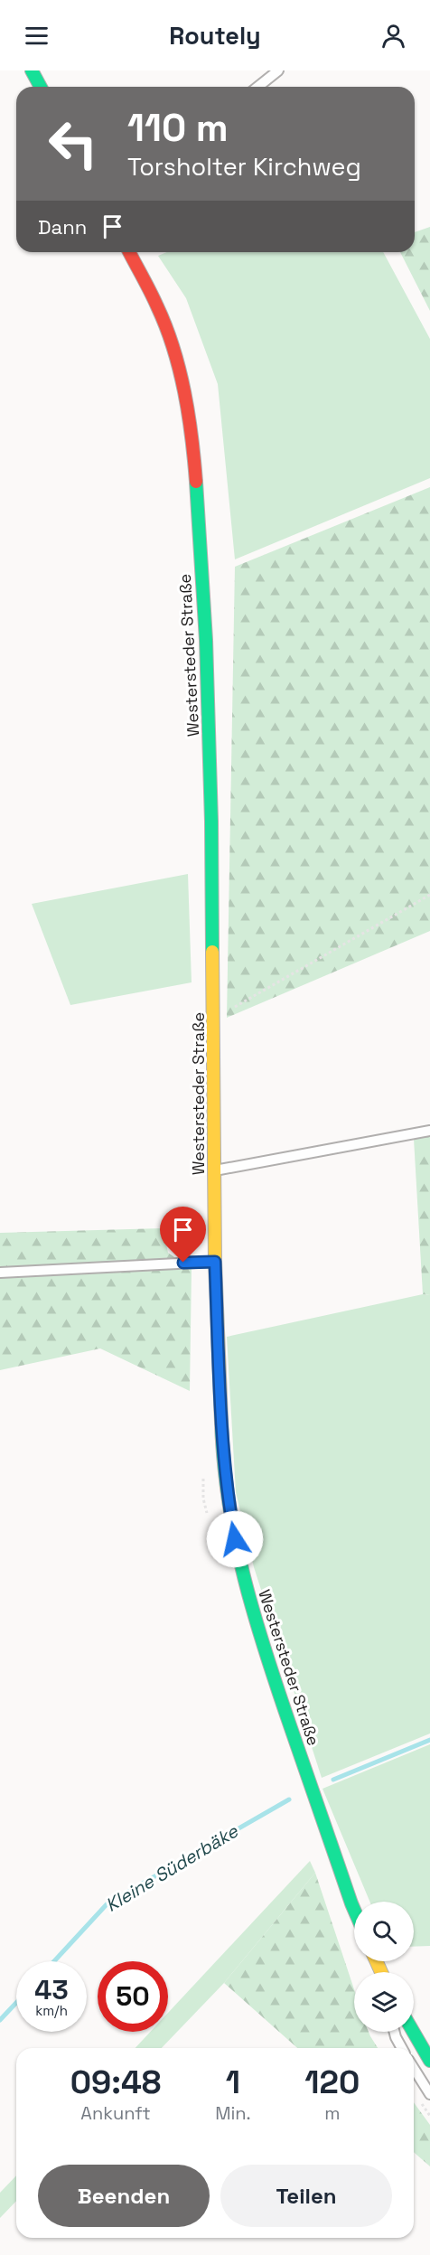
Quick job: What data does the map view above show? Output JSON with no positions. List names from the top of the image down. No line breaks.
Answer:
{"streets":{"main road":["Westersteder Straße"]},"water":["Kleine Süderbäke"],"page":{"header":"Routely","turn":["110 m","Torsholter Kirchweg"],"then":"Dann","speed":"43 km/h","limit":"50","eta":["09:48","Ankunft","1","Min.","120","m"],"buttons":["Beenden","Teilen"]}}
